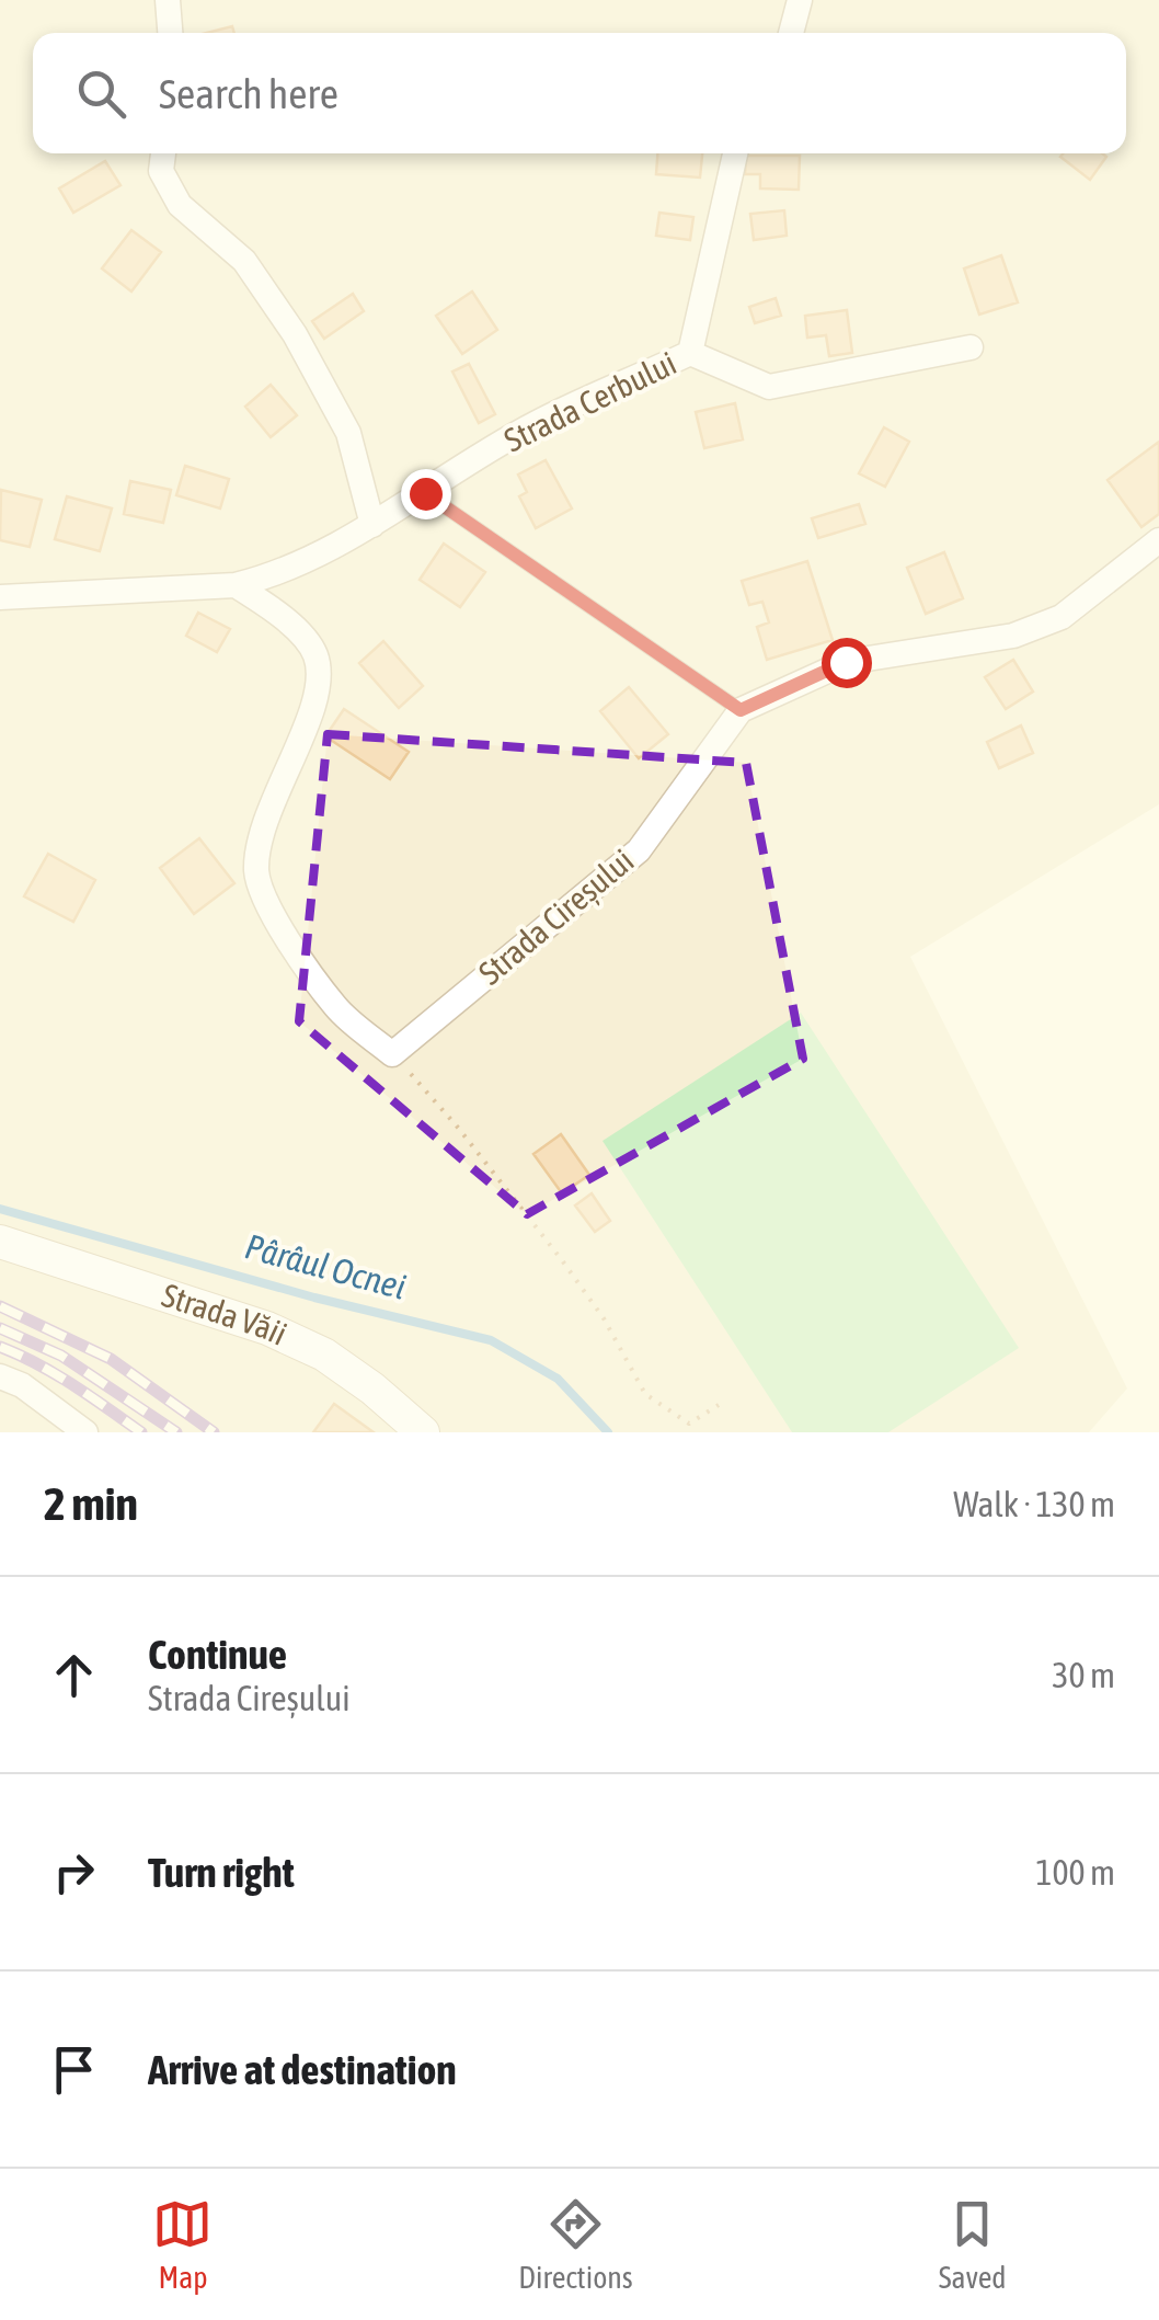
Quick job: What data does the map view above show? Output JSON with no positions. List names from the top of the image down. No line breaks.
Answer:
{"streets":{"main road":["Strada Văii"],"street":["Strada Cerbului","Strada Cireșului"]},"water":["Pârâul Ocnei"],"page":{"search":"Search here","heading":["2 min","Walk · 130 m"],"list":[["Continue","Strada Cireșului","30 m"],["Turn right","100 m"],"Arrive at destination"],"nav":["Map","Directions","Saved"]}}
